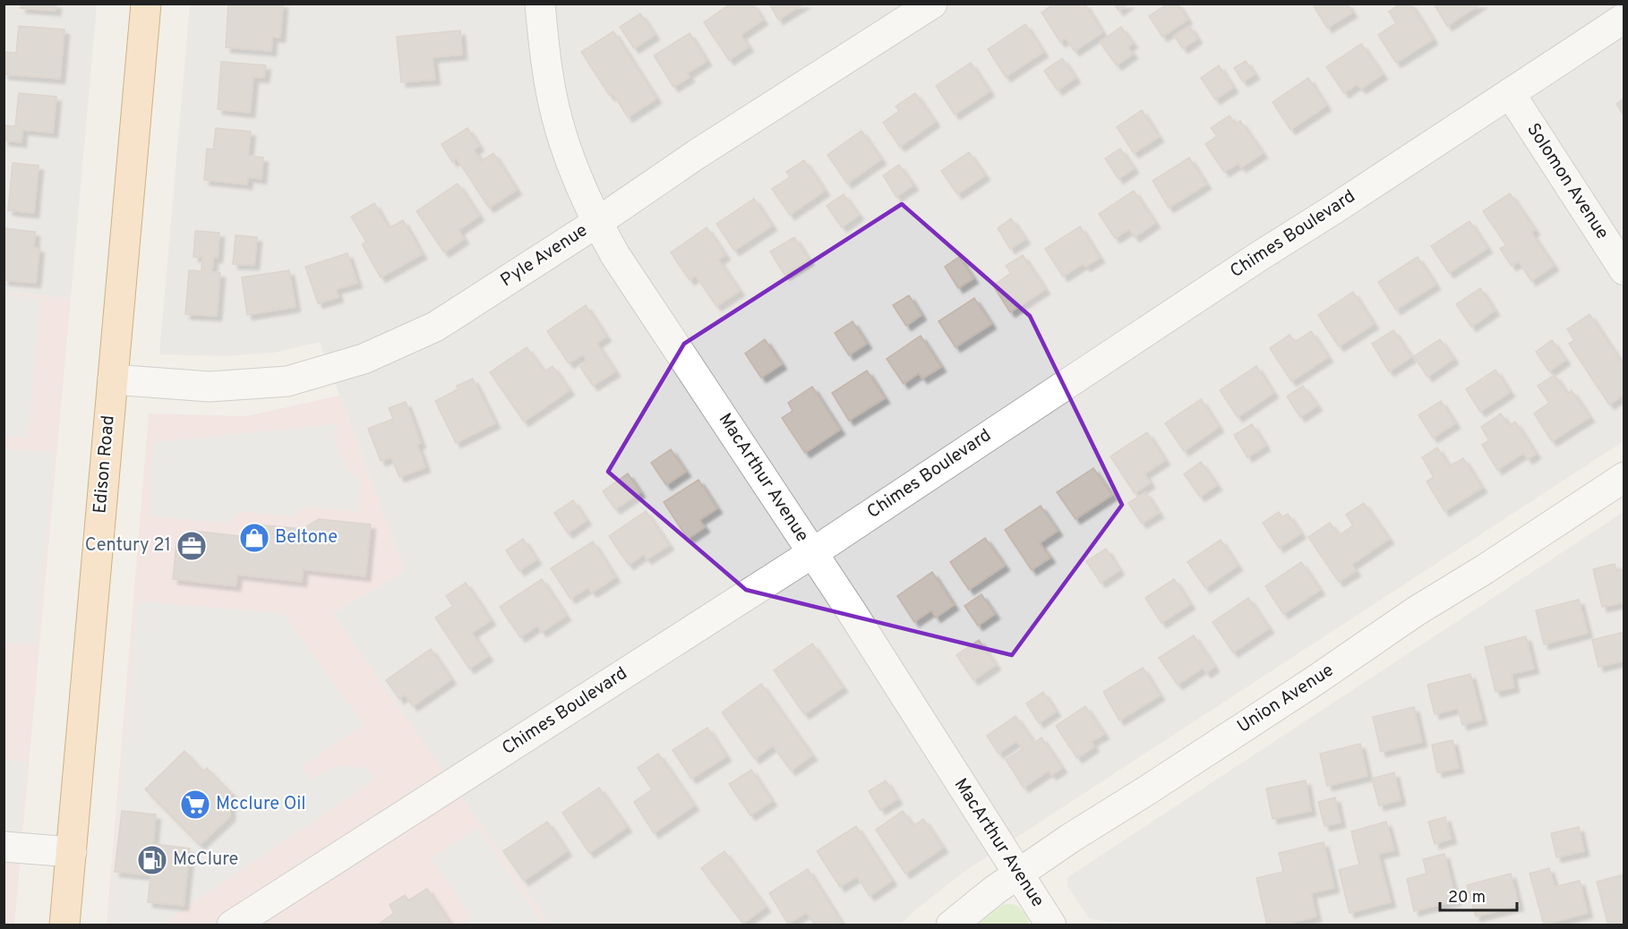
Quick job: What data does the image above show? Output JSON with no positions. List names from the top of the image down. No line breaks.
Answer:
{"streets":{"main road":["Edison Road"],"street":["Solomon Avenue","Chimes Boulevard","Pyle Avenue","MacArthur Avenue","Union Avenue"]},"crossings":[["Solomon Avenue","Chimes Boulevard"],["Chimes Boulevard","MacArthur Avenue"],["Pyle Avenue","Edison Road"],["Pyle Avenue","MacArthur Avenue"],["MacArthur Avenue","Union Avenue"]],"places":{"shop":["Beltone"],"office":["Century 21"],"supermarket":["Mcclure Oil"],"fuel station":["McClure"]},"scale_bar":"20 m"}
